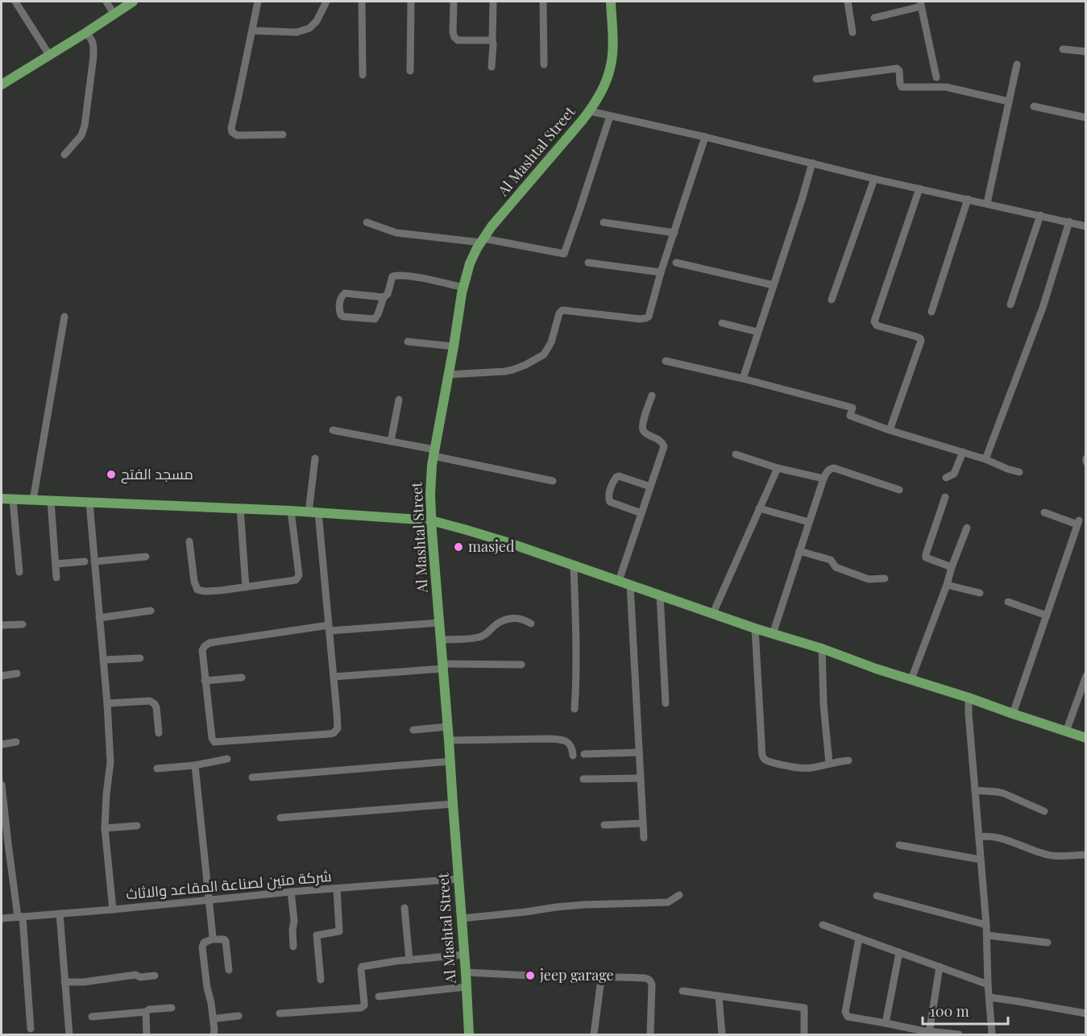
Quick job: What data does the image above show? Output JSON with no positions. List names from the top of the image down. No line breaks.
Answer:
{"streets":{"main road":["Al Mashtal Street"],"street":["شركة متين لصناعة المقاعد والاثاث"]},"crossings":[["Al Mashtal Street","شركة متين لصناعة المقاعد والاثاث"]],"places":["مسجد الفتح","masjed","jeep garage"],"scale_bar":"100 m"}
